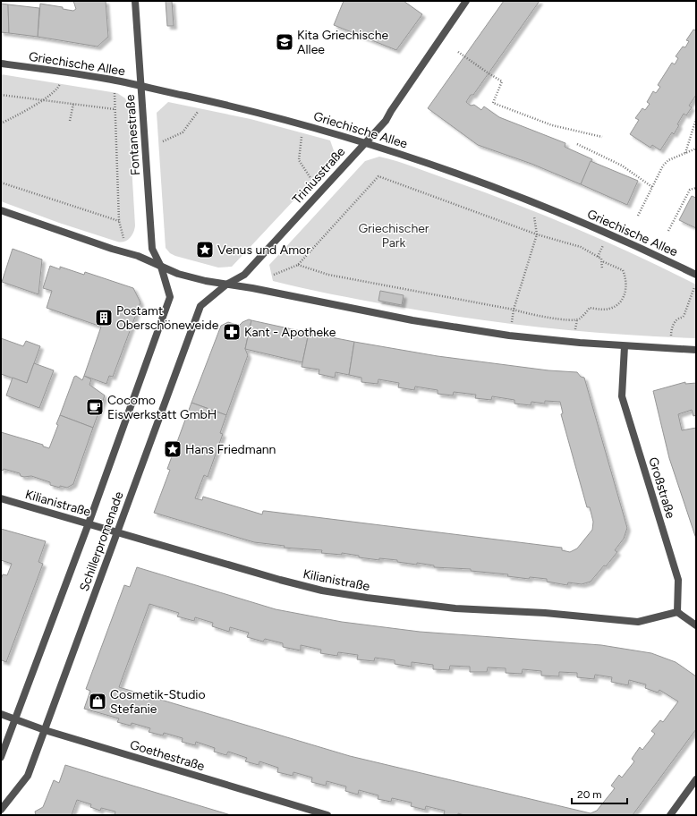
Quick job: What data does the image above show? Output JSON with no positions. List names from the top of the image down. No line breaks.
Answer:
{"streets":{"street":["Griechische Allee","Fontanestraße","Triniusstraße","Großstraße","Kilianistraße","Schillerpromenade","Goethestraße"]},"crossings":[["Griechische Allee","Fontanestraße"],["Griechische Allee","Triniusstraße"],["Fontanestraße","Schillerpromenade"],["Triniusstraße","Schillerpromenade"],["Großstraße","Kilianistraße"],["Kilianistraße","Schillerpromenade"],["Schillerpromenade","Goethestraße"]],"parks":["Griechischer Park"],"places":{"school or university":["Kita Griechische Allee"],"place":["Venus und Amor","Hans Friedmann"],"building":["Postamt Oberschöneweide"],"pharmacy":["Kant - Apotheke"],"cafe":["Cocomo Eiswerkstatt GmbH"],"shop":["Cosmetik-Studio Stefanie"]},"scale_bar":"20 m"}
